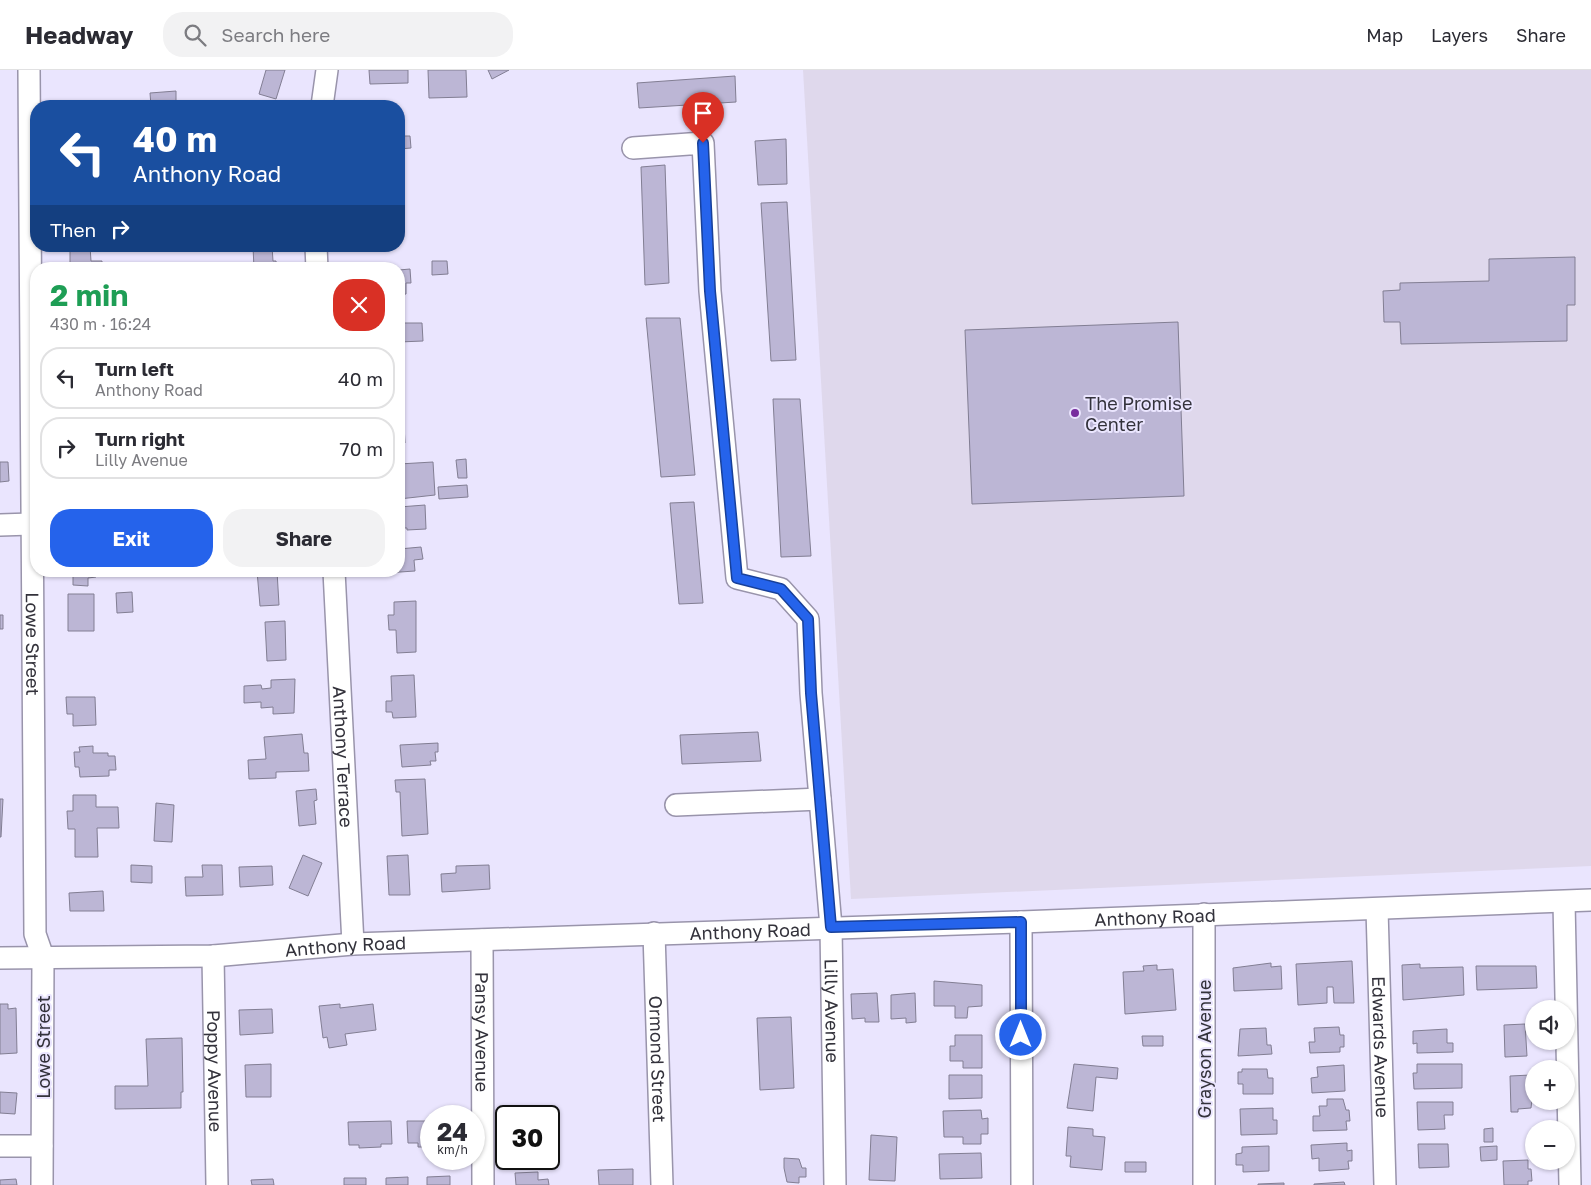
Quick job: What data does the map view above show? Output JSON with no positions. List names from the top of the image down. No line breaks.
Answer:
{"streets":{"street":["Lowe Street","Anthony Terrace","Anthony Road","Lilly Avenue","Pansy Avenue","Edwards Avenue","Grayson Avenue","Ormond Street","Poppy Avenue"]},"crossings":[["Lowe Street","Anthony Road"],["Anthony Terrace","Anthony Road"],["Anthony Road","Lilly Avenue"],["Anthony Road","Pansy Avenue"],["Anthony Road","Edwards Avenue"],["Anthony Road","Grayson Avenue"],["Anthony Road","Ormond Street"],["Anthony Road","Poppy Avenue"]],"places":["The Promise Center"],"page":{"header":"Headway","search":"Search here","nav":["Map","Layers","Share"],"turn":["40 m","Anthony Road"],"then":"Then","heading":["2 min","430 m · 16:24"],"list":[{"name":"Turn left","note":"Anthony Road","value":"40 m"},{"name":"Turn right","note":"Lilly Avenue","value":"70 m"}],"buttons":["Exit","Share"],"map_buttons":["+","−"],"speed":"24 km/h","limit":"30"}}
